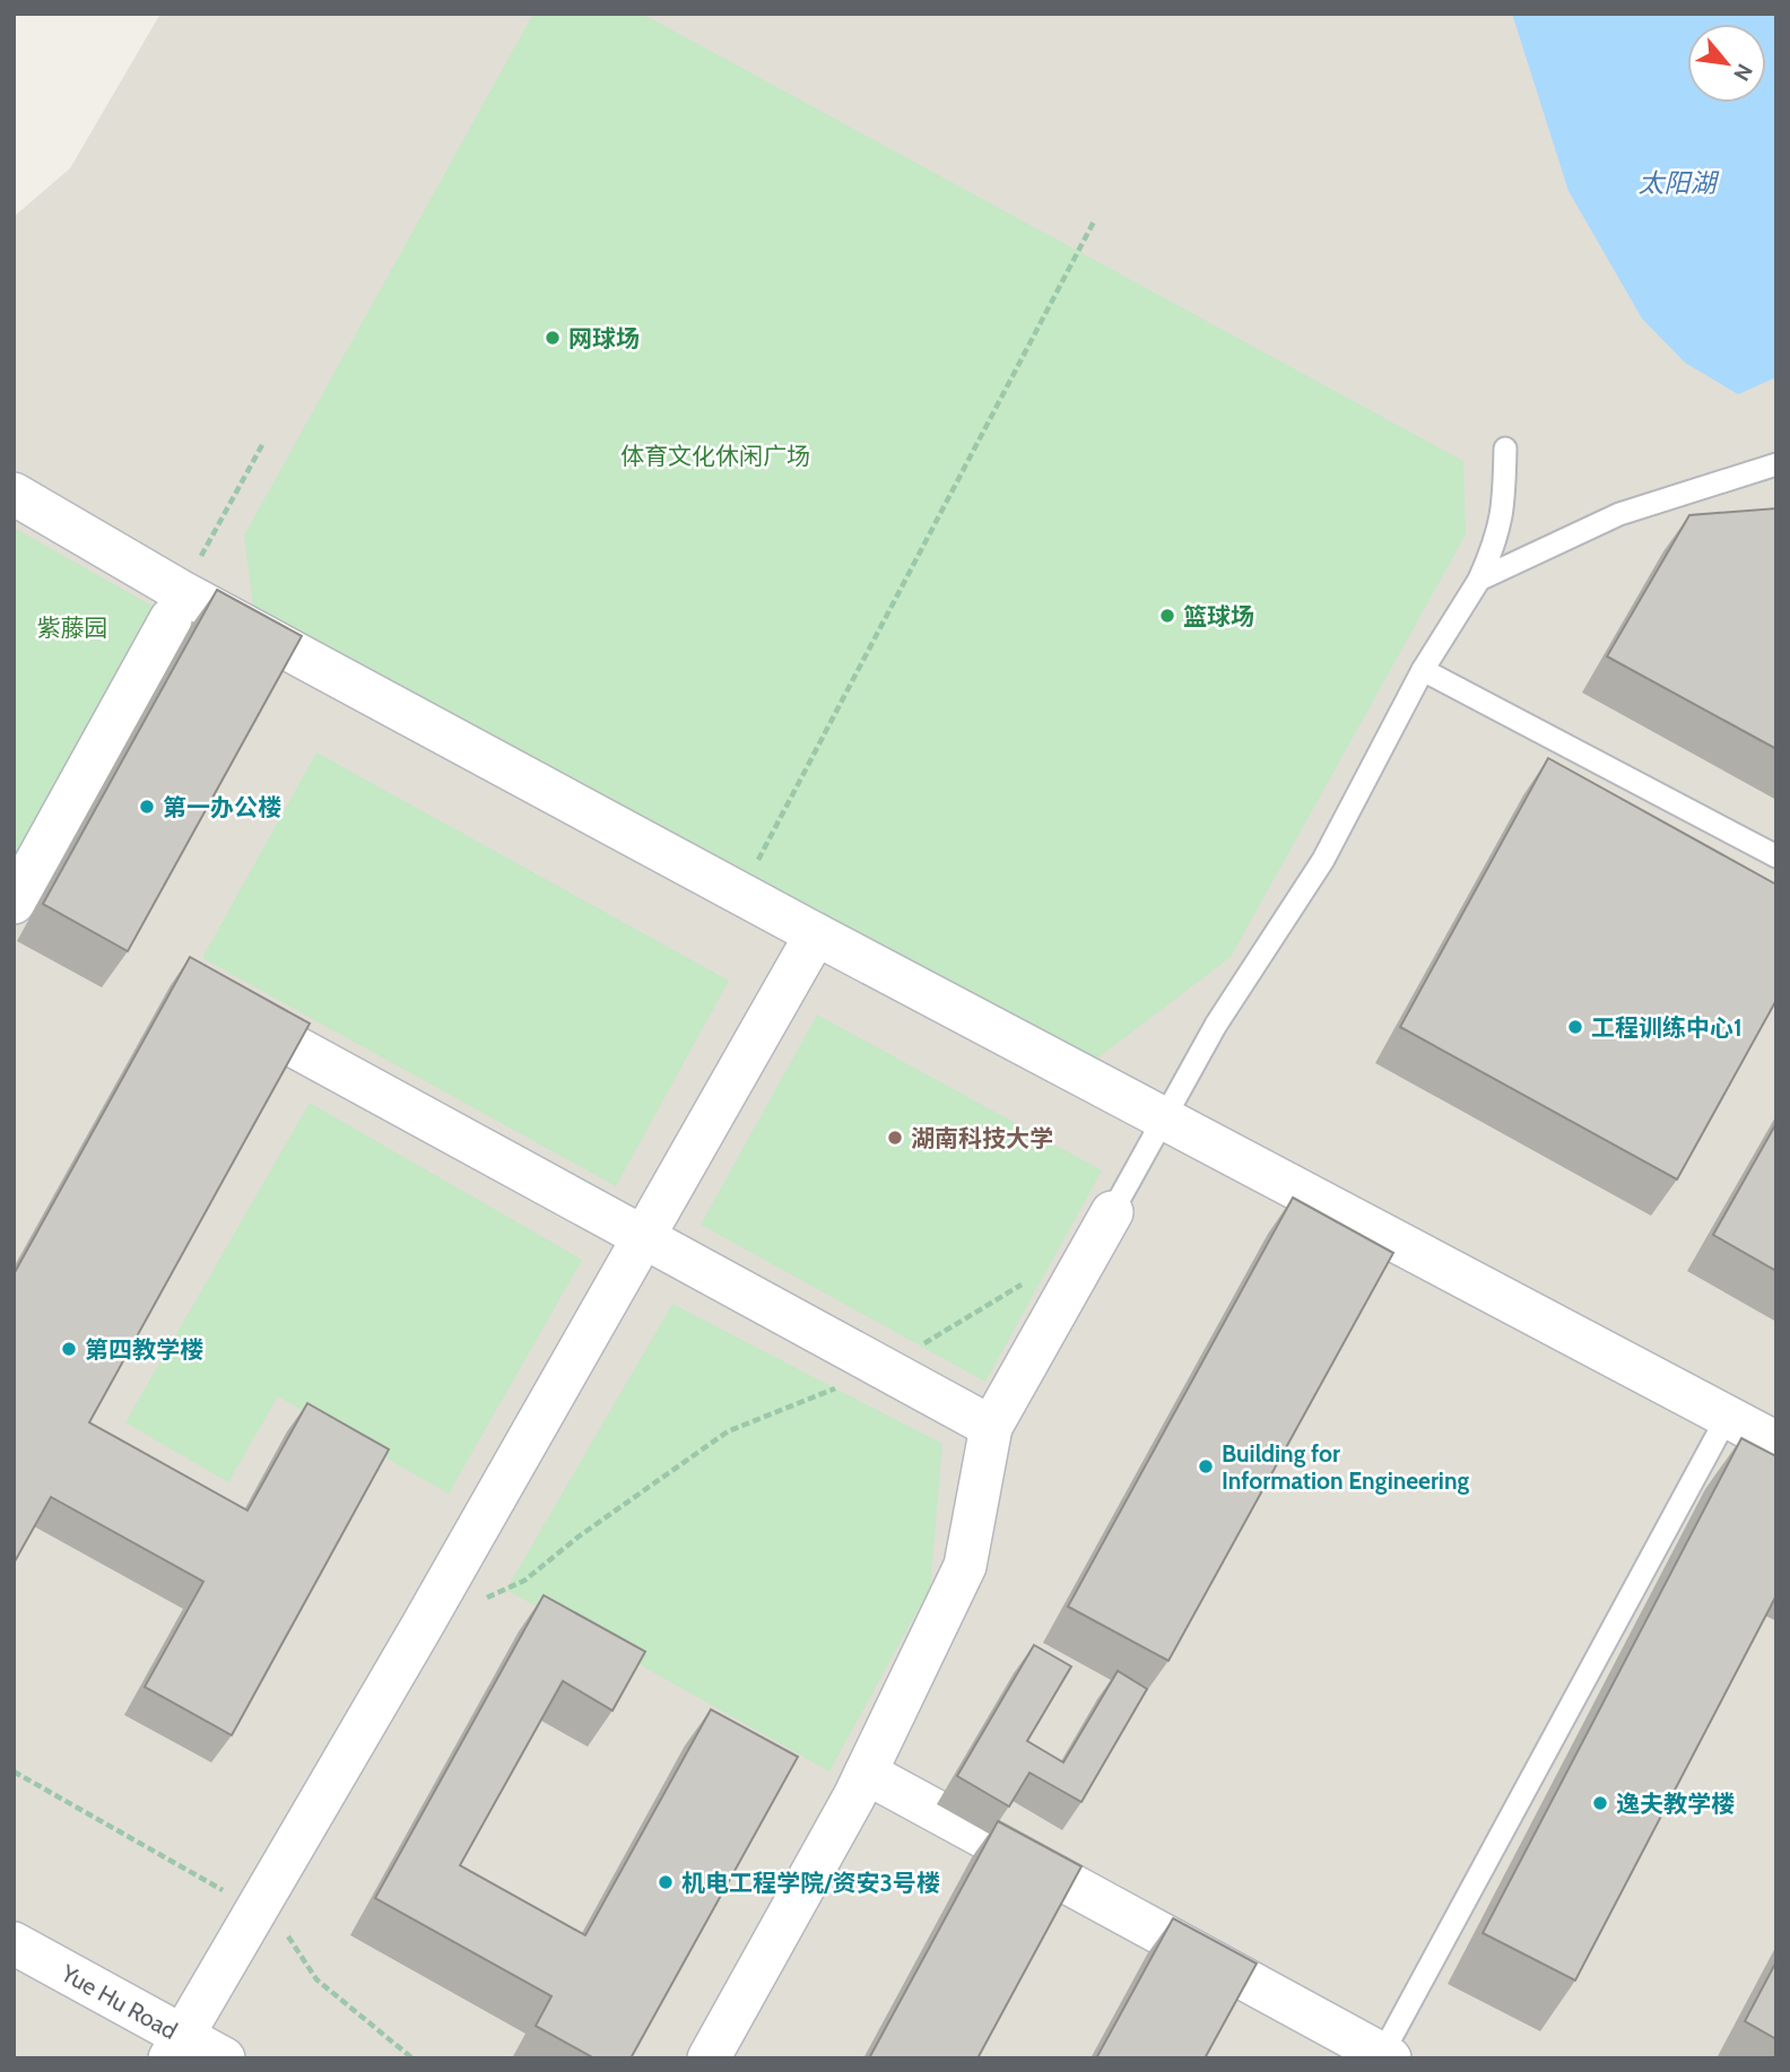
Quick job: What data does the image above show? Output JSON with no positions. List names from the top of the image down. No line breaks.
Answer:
{"streets":{"street":["Yue Hu Road"]},"water":["太阳湖"],"parks":["体育文化休闲广场","紫藤园"],"places":["网球场","篮球场","第一办公楼","工程训练中心1","湖南科技大学","第四教学楼","Building for Information Engineering","逸夫教学楼","机电工程学院/资安3号楼"],"north":"bottom right"}
